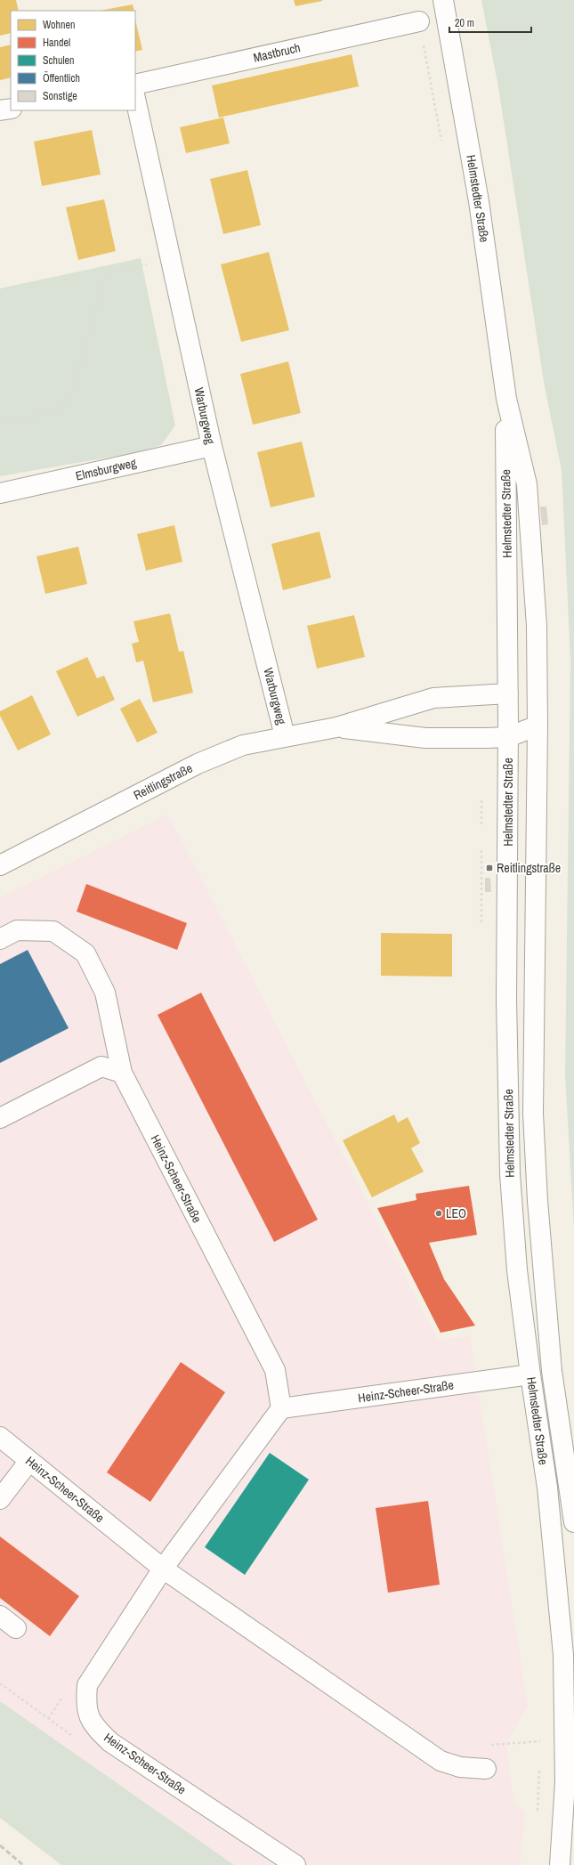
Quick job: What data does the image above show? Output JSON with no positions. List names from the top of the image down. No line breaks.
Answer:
{"streets":{"street":["Mastbruch","Helmstedter Straße","Warburgweg","Elmsburgweg","Reitlingstraße","Heinz-Scheer-Straße"]},"crossings":[["Helmstedter Straße","Reitlingstraße"],["Helmstedter Straße","Heinz-Scheer-Straße"],["Warburgweg","Elmsburgweg"],["Warburgweg","Reitlingstraße"]],"places":{"transit":["Reitlingstraße"],"other":["LEO"]},"legend":["Wohnen","Handel","Schulen","Öffentlich","Sonstige"],"scale_bar":"20 m"}
